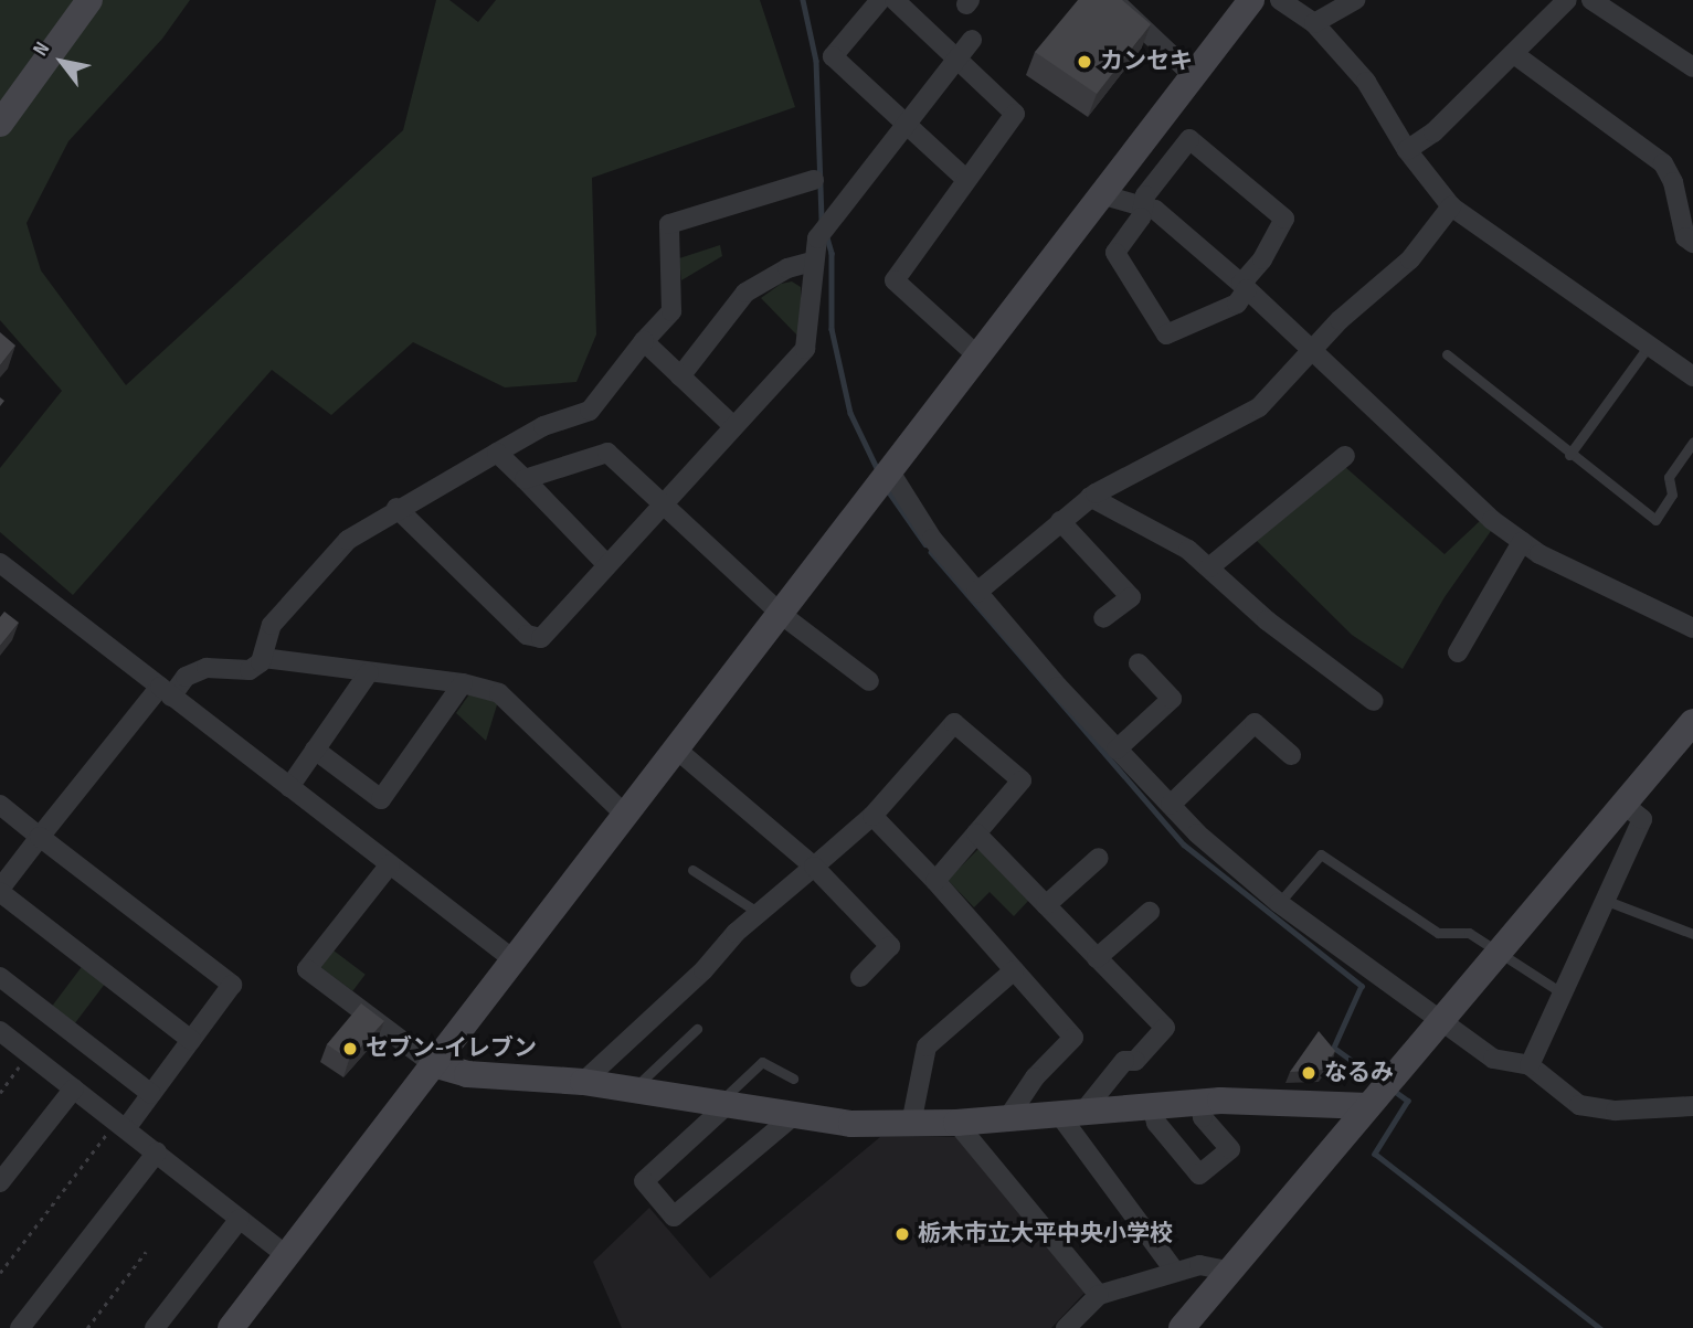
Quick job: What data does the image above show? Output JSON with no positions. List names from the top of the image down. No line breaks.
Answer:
{"places":["カンセキ","セブン-イレブン","なるみ","栃木市立大平中央小学校"],"north":"top left"}
